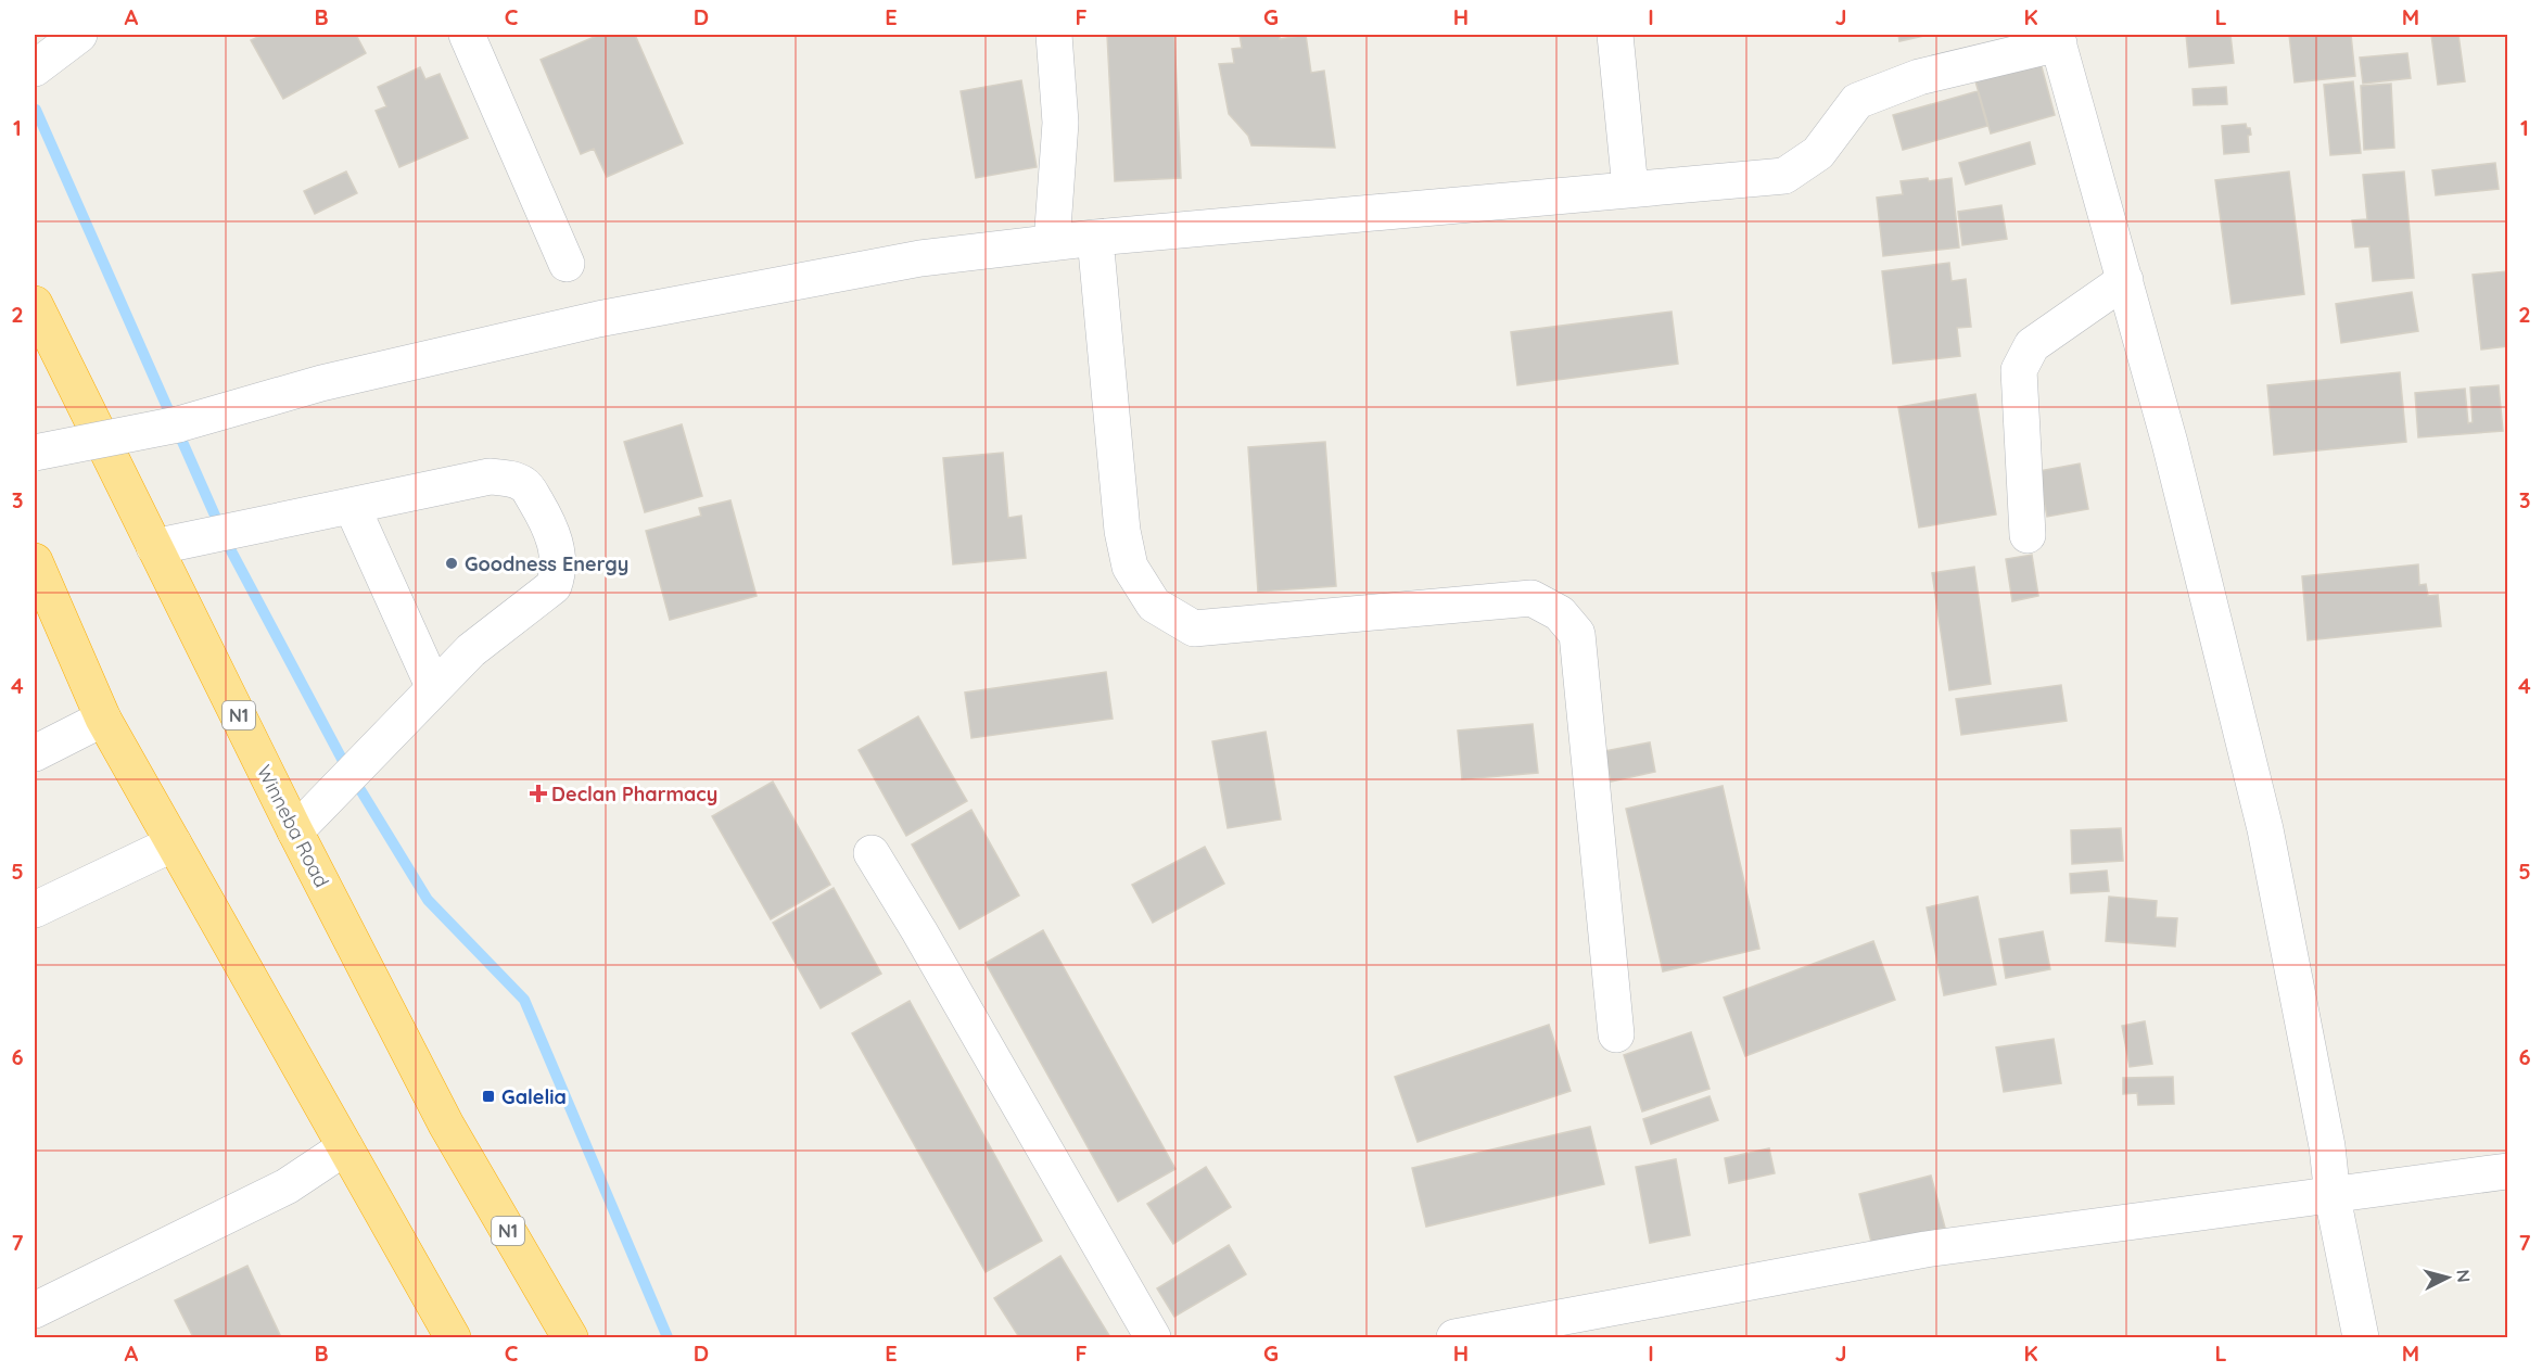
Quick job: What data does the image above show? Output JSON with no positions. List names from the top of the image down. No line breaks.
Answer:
{"streets":{"highway":["N1","Winneba Road"]},"places":{"other":["Goodness Energy"],"health":["Declan Pharmacy"],"transit":["Galelia"]},"north":"right","grid":{"columns":["A","B","C","D","E","F","G","H","I","J","K","L","M"],"rows":["1","2","3","4","5","6","7"]}}
